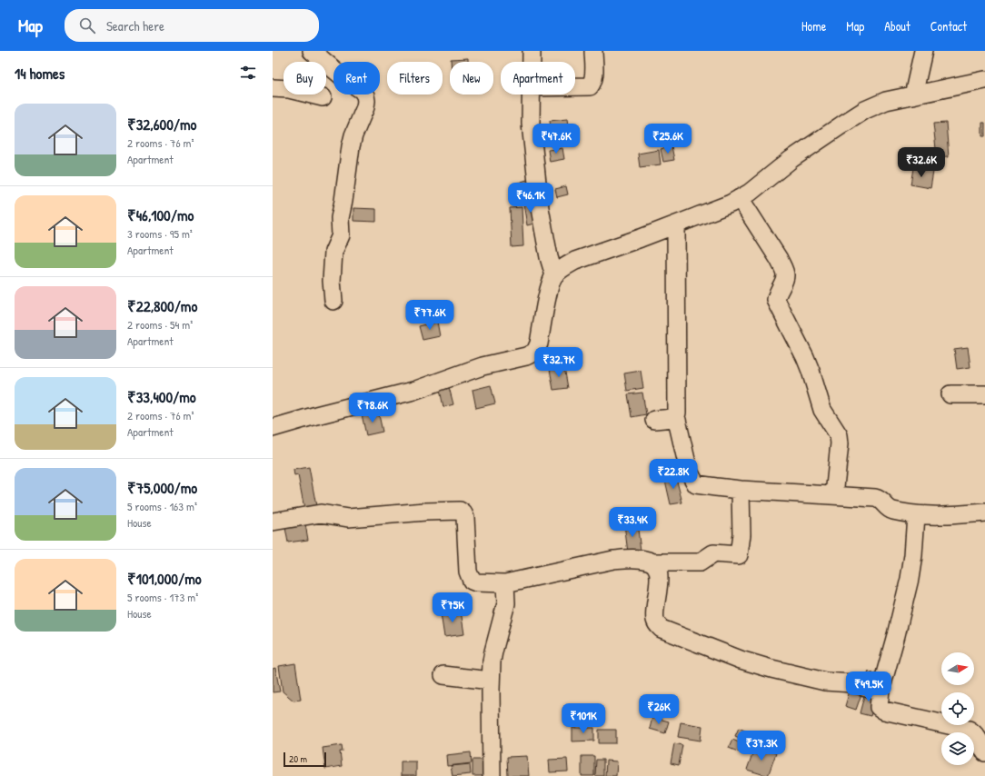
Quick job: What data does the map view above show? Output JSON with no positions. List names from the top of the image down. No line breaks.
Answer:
{"scale_bar":"20 m","north":"right","page":{"header":"Map","search":"Search here","nav":["Home","Map","About","Contact"],"heading":"14 homes","chip":["Buy","Rent","Filters","New","Apartment"],"list":[{"name":"₹32,600/mo","note":"2 rooms · 76 m² · Apartment"},{"name":"₹46,100/mo","note":"3 rooms · 95 m² · Apartment"},{"name":"₹22,800/mo","note":"2 rooms · 54 m² · Apartment"},{"name":"₹33,400/mo","note":"2 rooms · 76 m² · Apartment"},{"name":"₹75,000/mo","note":"5 rooms · 163 m² · House"},{"name":"₹101,000/mo","note":"5 rooms · 173 m² · House"}],"price":["₹47.6K","₹25.6K","₹32.6K","₹46.1K","₹77.6K","₹32.7K","₹78.6K","₹22.8K","₹33.4K","₹75K","₹49.5K","₹26K","₹101K","₹37.3K"],"scale":"20 m"}}
